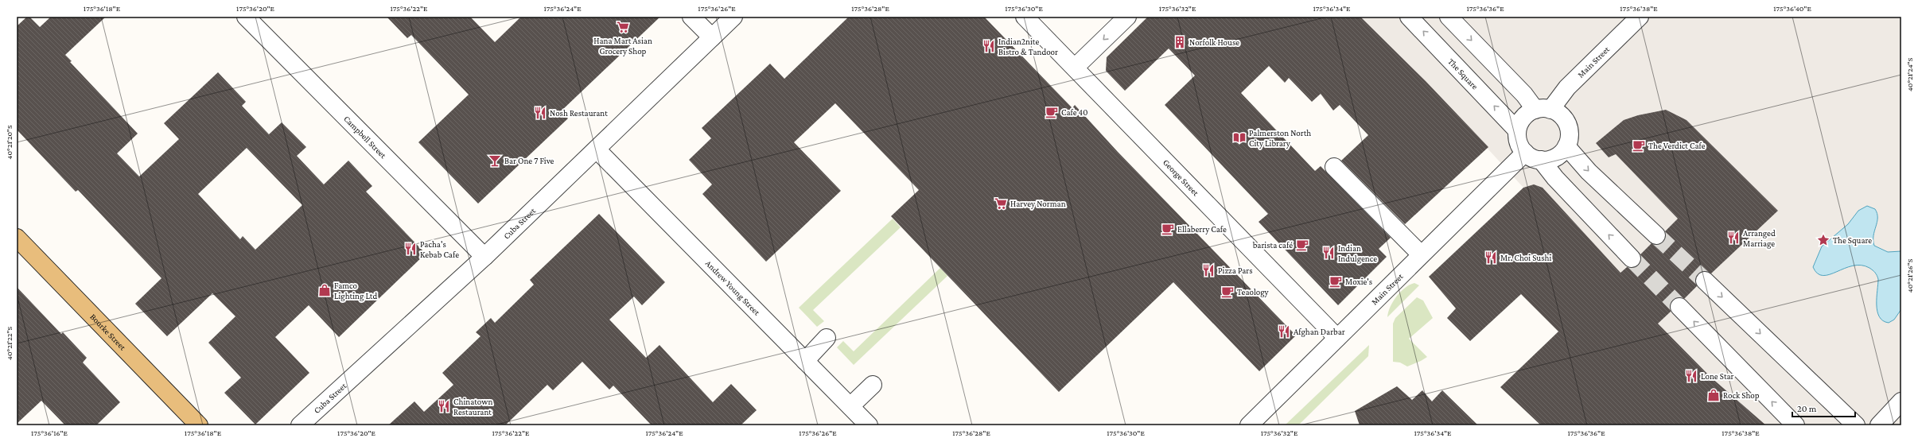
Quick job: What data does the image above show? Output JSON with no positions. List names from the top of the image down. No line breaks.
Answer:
{"streets":{"main road":["Bourke Street"],"street":["Main Street","The Square","Campbell Street","George Street","Cuba Street","Andrew Young Street"]},"crossings":[["Main Street","The Square"],["Main Street","George Street"],["Campbell Street","Cuba Street"],["Cuba Street","Andrew Young Street"]],"places":{"supermarket":["Hana Mart Asian Grocery Shop","Harvey Norman"],"building":["Norfolk House"],"restaurant":["Indian2nite Bistro & Tandoor","Nosh Restaurant","Arranged Marriage","Pacha's Kebab Cafe","Indian Indulgence","Mr. Choi Sushi","Pizza Pars","Afghan Darbar","Lone Star","Chinatown Restaurant"],"cafe":["Cafe 40","The Verdict Cafe","Ellaberry Cafe","barista café","Moxie's","Teaology"],"library":["Palmerston North City Library"],"bar":["Bar One 7 Five"],"place":["The Square"],"shop":["Famco Lighting Ltd","Rock Shop"]},"scale_bar":"20 m","coordinates":["175°36'18\"E","175°36'20\"E","175°36'22\"E","175°36'24\"E","175°36'26\"E","175°36'28\"E","175°36'30\"E","175°36'32\"E","175°36'34\"E","175°36'36\"E","175°36'38\"E","175°36'40\"E","40°21'24\"S","40°21'20\"S","40°21'26\"S","40°21'22\"S","175°36'16\"E"]}
